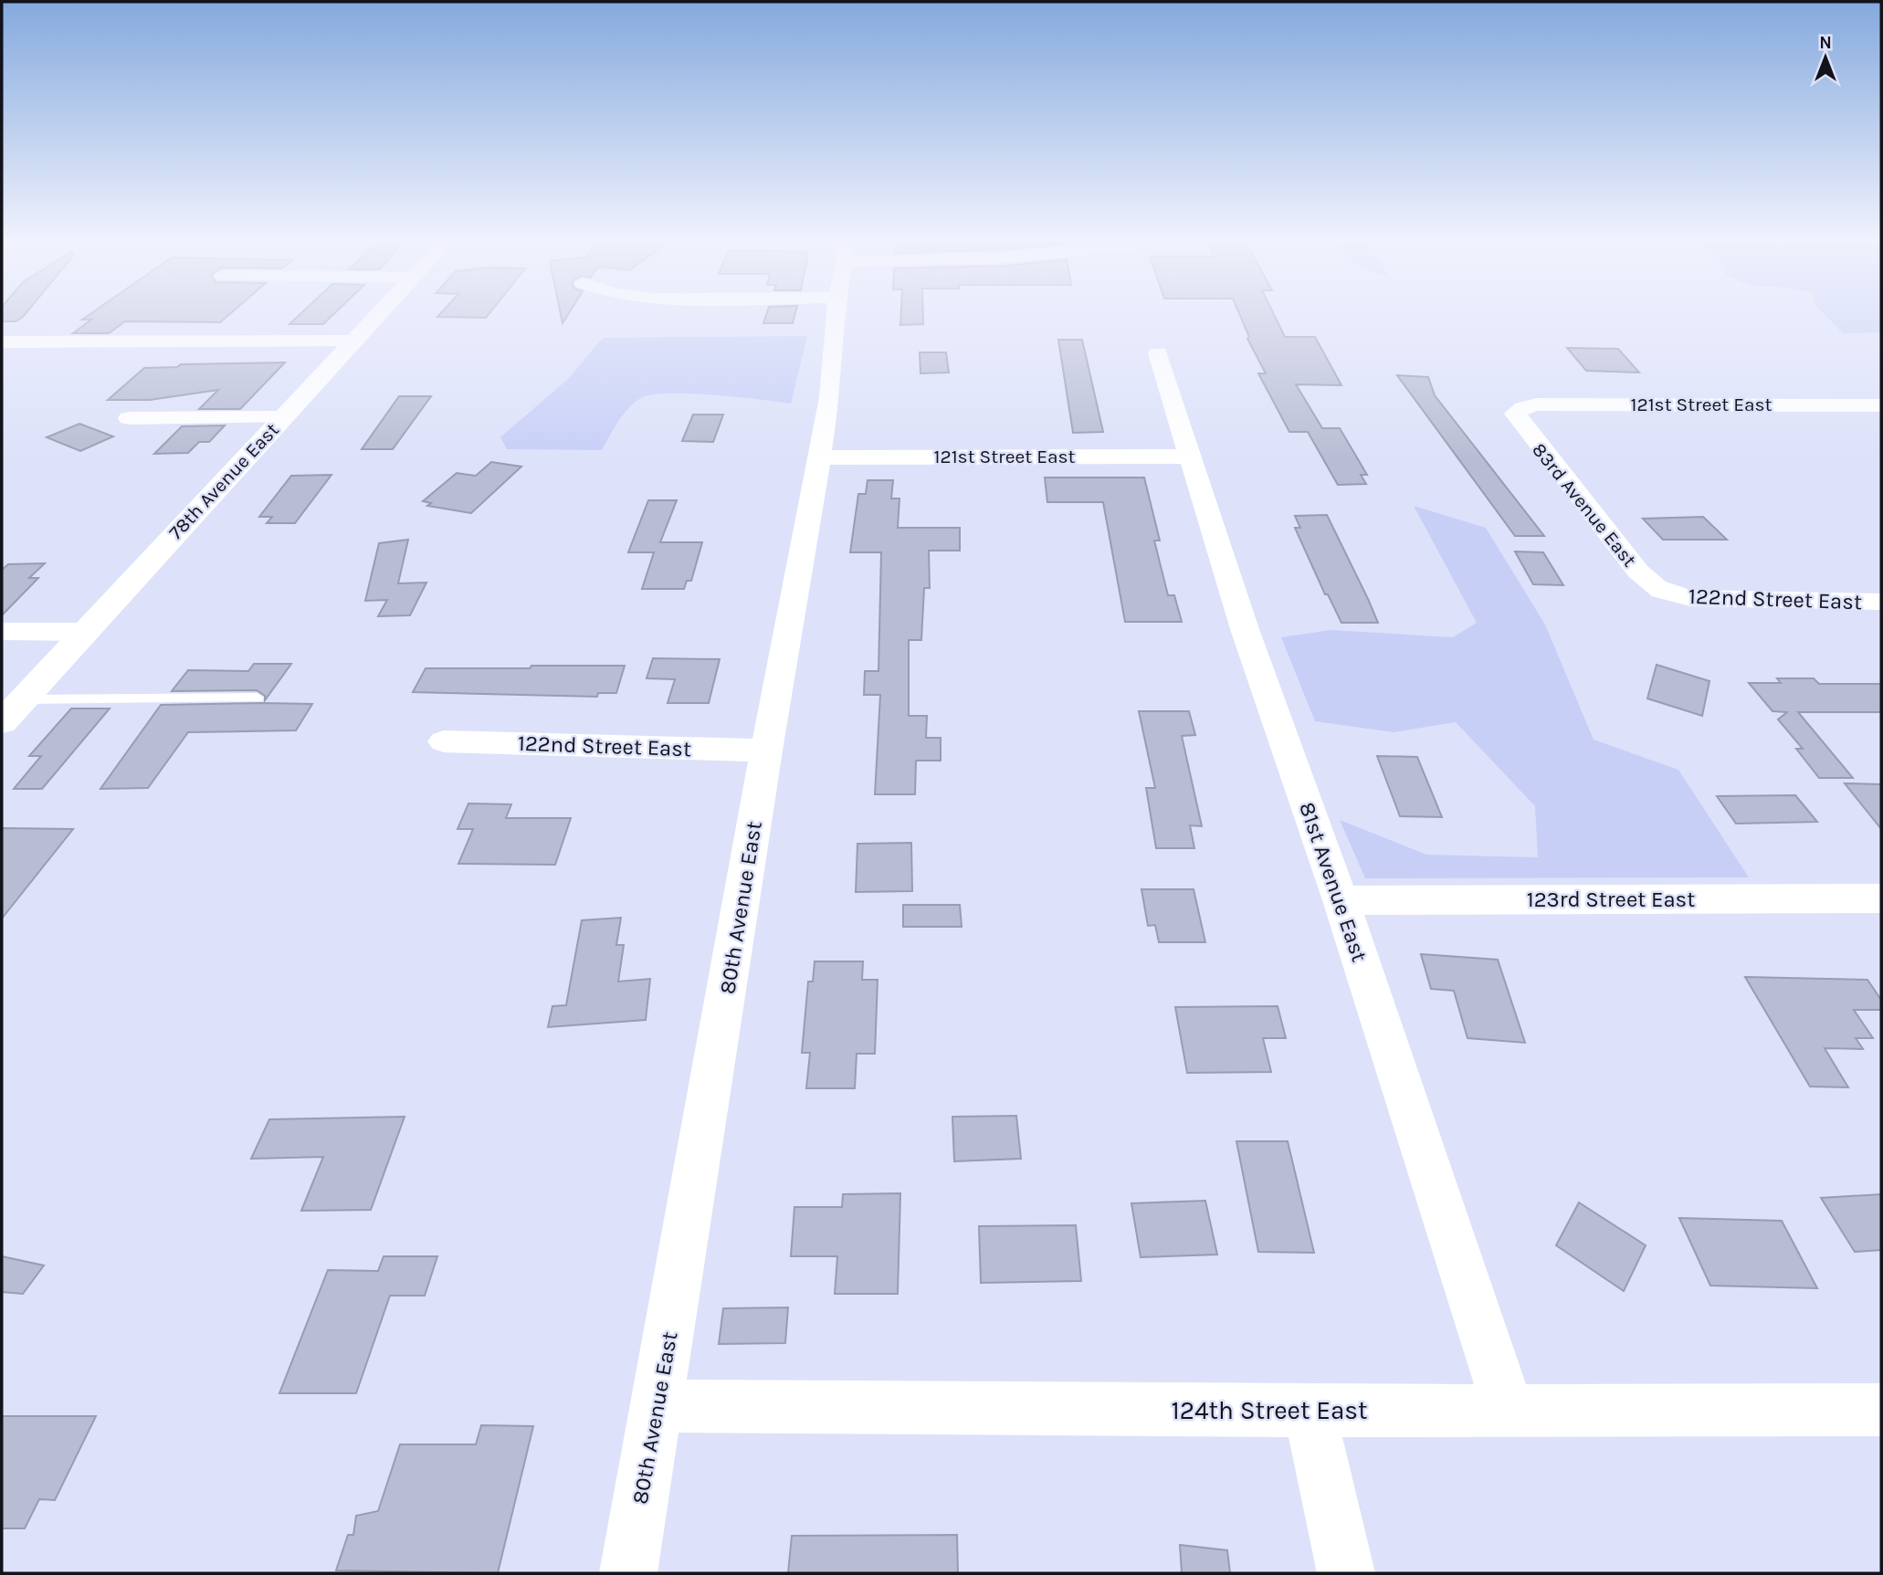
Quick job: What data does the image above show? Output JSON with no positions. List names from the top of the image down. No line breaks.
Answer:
{"streets":{"street":["121st Street East","78th Avenue East","83rd Avenue East","122nd Street East","81st Avenue East","123rd Street East","80th Avenue East","124th Street East"]},"crossings":[["121st Street East","83rd Avenue East"],["121st Street East","81st Avenue East"],["121st Street East","80th Avenue East"],["83rd Avenue East","122nd Street East"],["122nd Street East","80th Avenue East"],["81st Avenue East","123rd Street East"],["81st Avenue East","124th Street East"],["80th Avenue East","124th Street East"]],"north":"top"}
